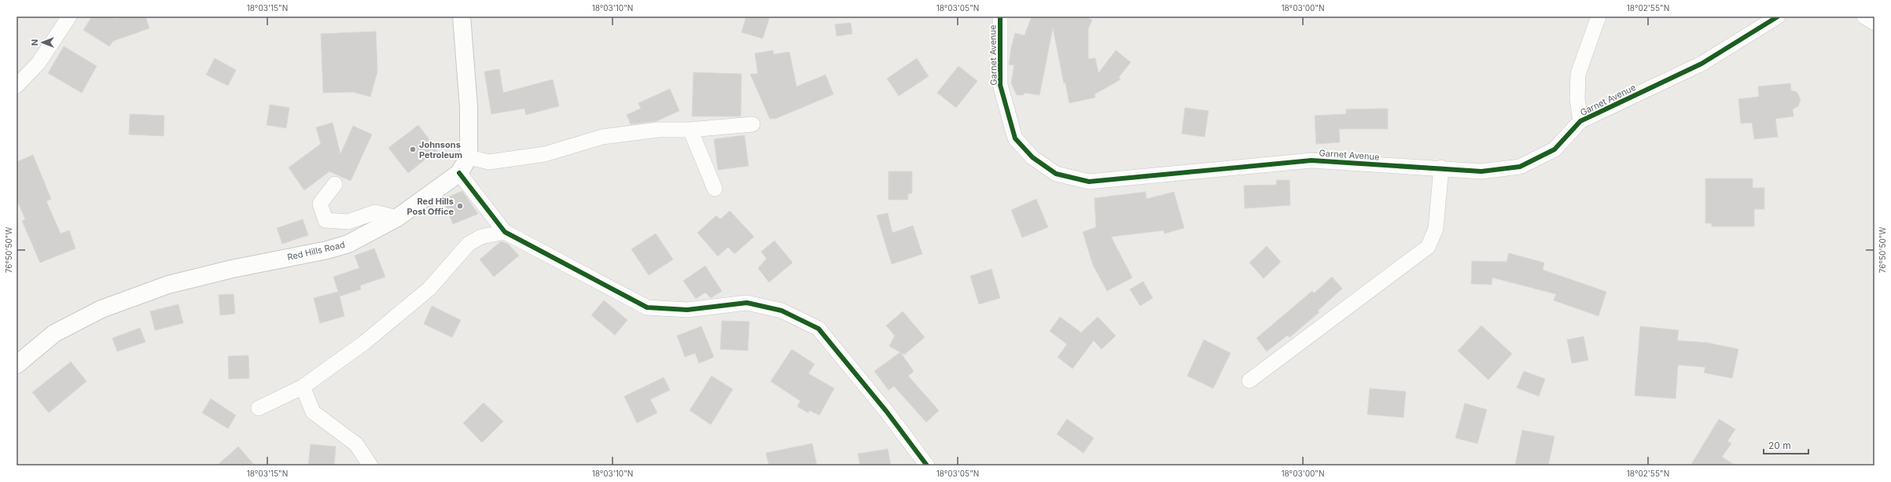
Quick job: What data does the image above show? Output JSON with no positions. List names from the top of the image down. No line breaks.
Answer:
{"streets":{"main road":["Red Hills Road"],"street":["Garnet Avenue"]},"places":["Johnsons Petroleum","Red Hills Post Office"],"scale_bar":"20 m","north":"left","coordinates":["18°03'15\"N","18°03'10\"N","18°03'05\"N","18°03'00\"N","18°02'55\"N","76°50'50\"W"]}
